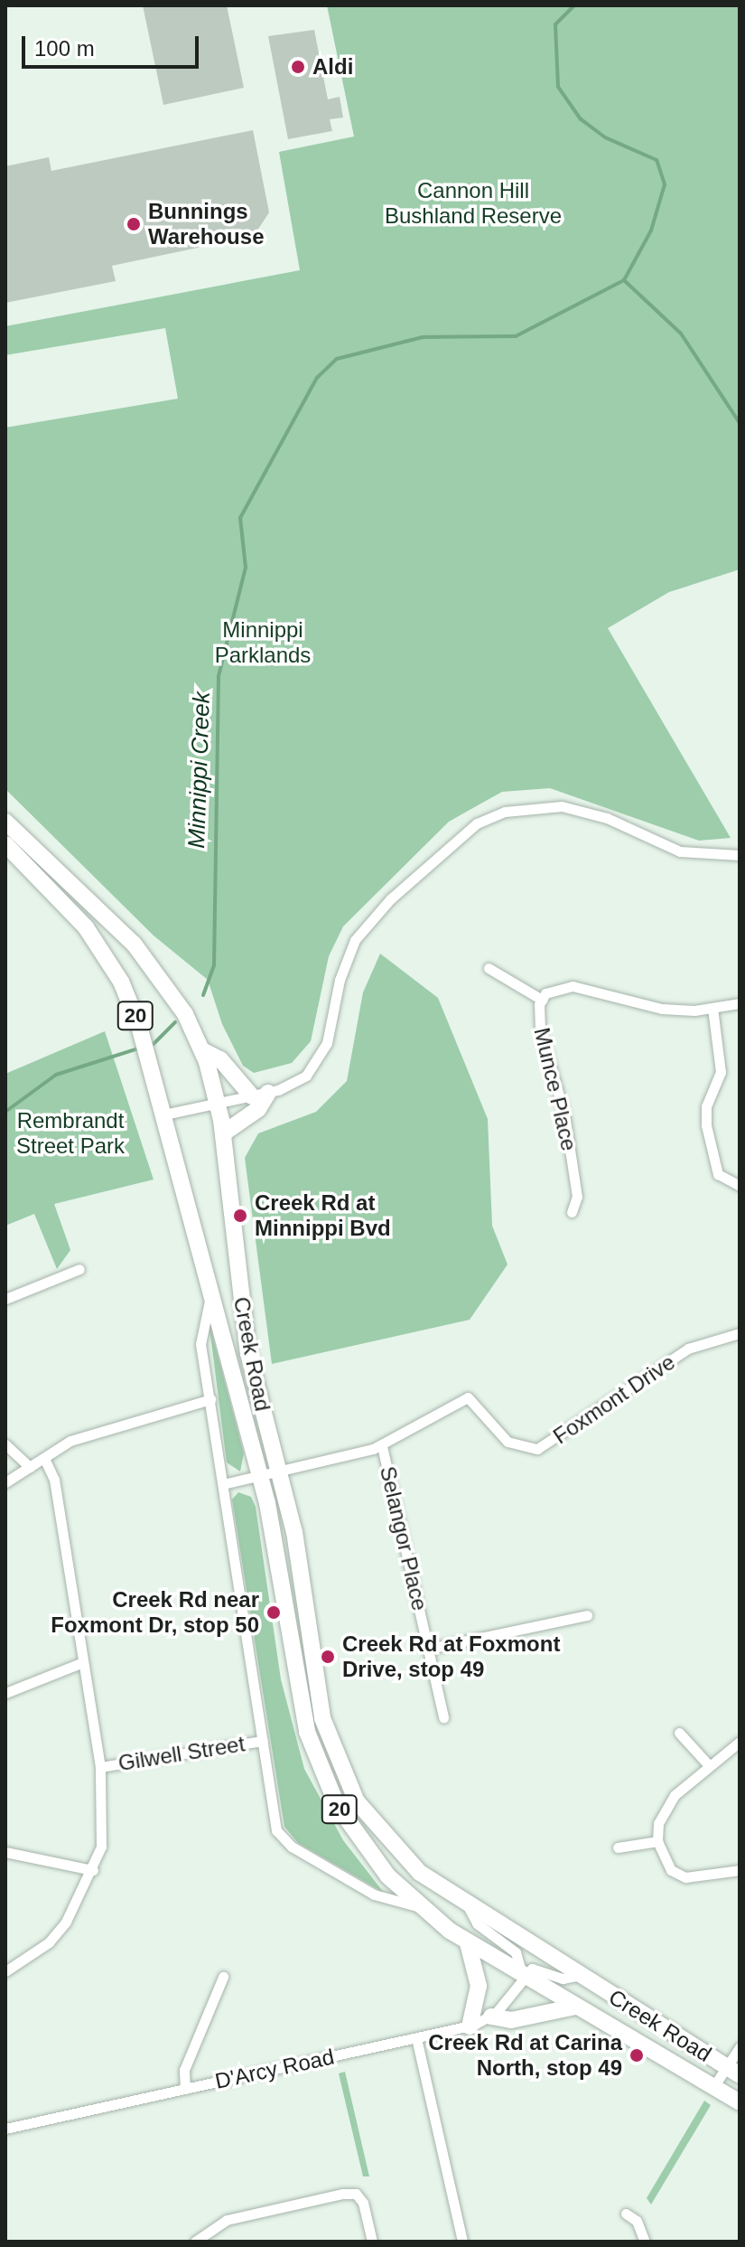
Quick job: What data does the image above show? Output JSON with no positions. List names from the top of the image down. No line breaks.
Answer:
{"streets":{"main road":["20","Creek Road"],"street":["Munce Place","Foxmont Drive","Selangor Place","Gilwell Street","D'Arcy Road"]},"crossings":[["Creek Road","Foxmont Drive"],["Creek Road","Gilwell Street"],["Creek Road","D'Arcy Road"],["Foxmont Drive","Selangor Place"]],"water":["Minnippi Creek"],"parks":["Cannon Hill Bushland Reserve","Minnippi Parklands","Rembrandt Street Park"],"places":["Aldi","Bunnings Warehouse","Creek Rd at Minnippi Bvd","Creek Rd near Foxmont Dr, stop 50","Creek Rd at Foxmont Drive, stop 49","Creek Rd at Carina North, stop 49"],"scale_bar":"100 m"}
